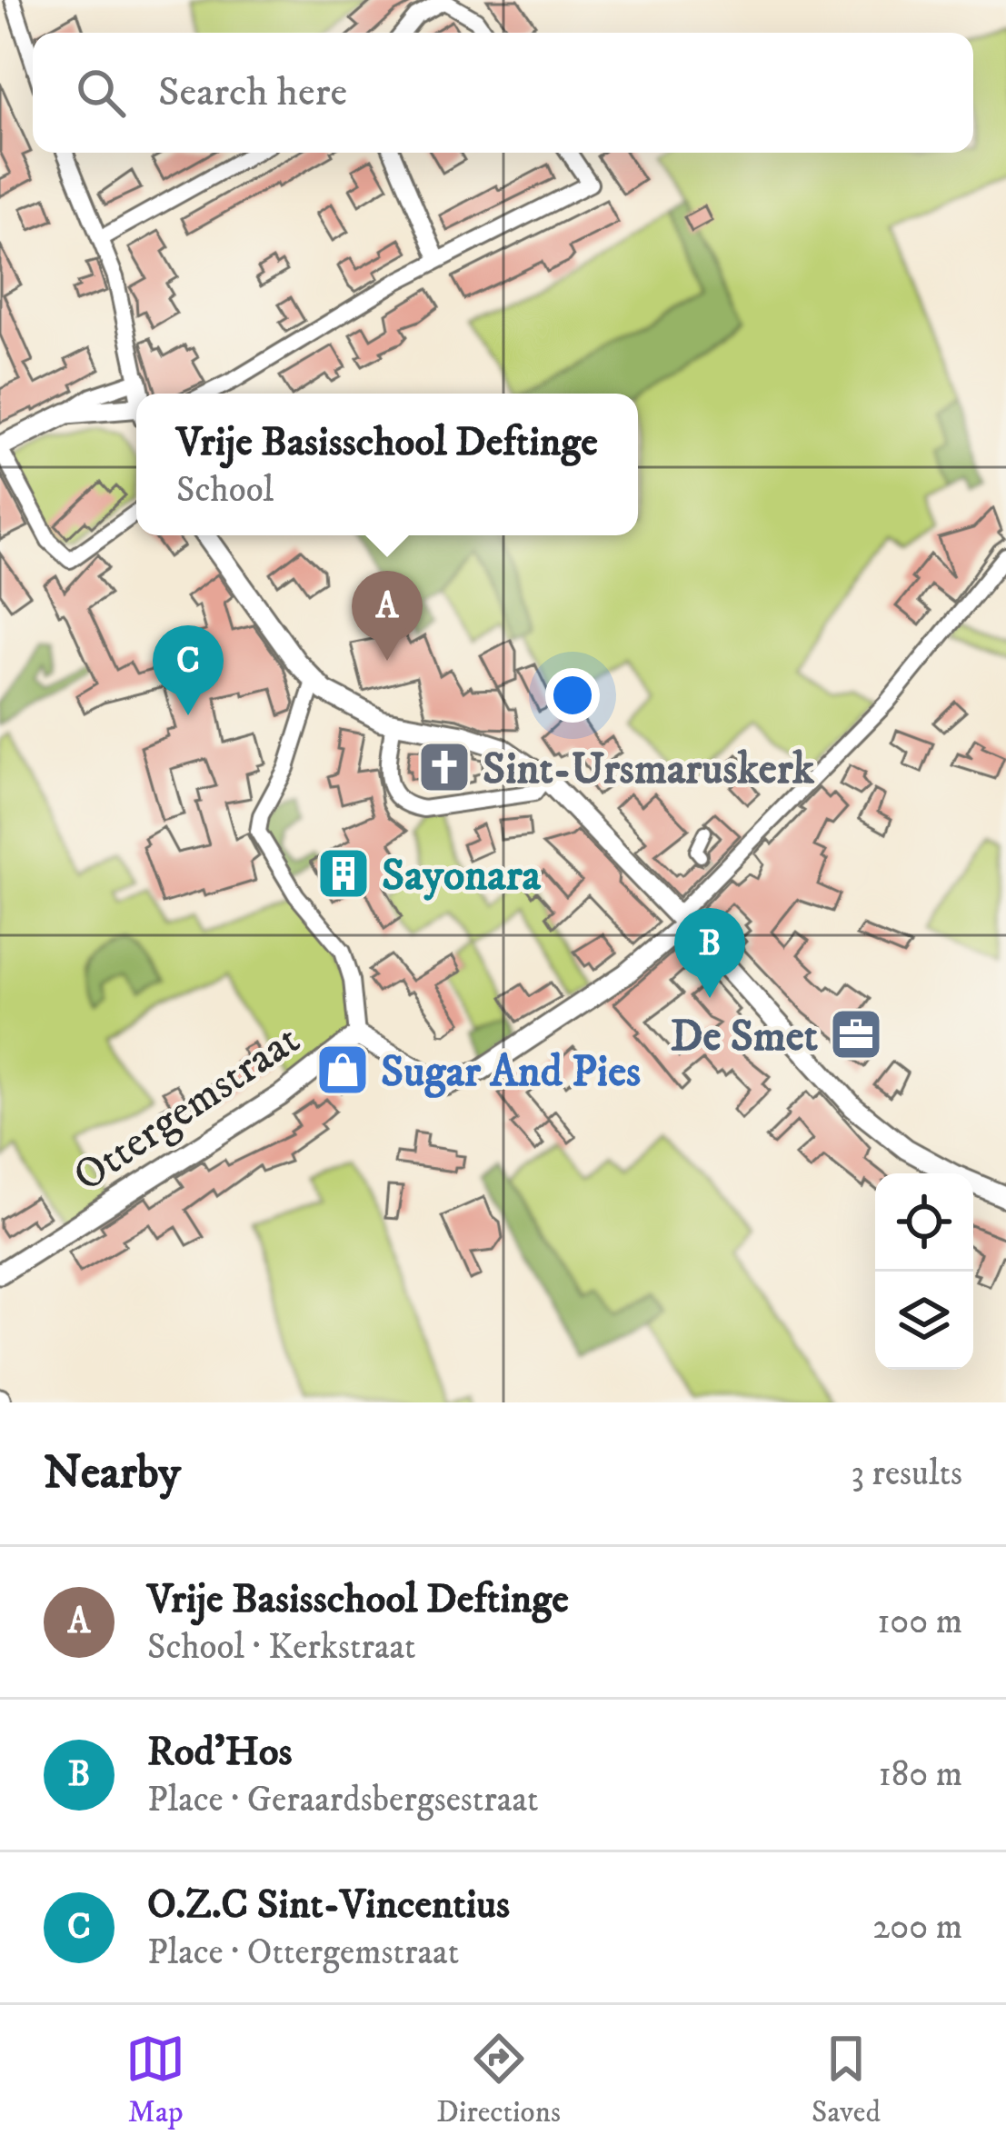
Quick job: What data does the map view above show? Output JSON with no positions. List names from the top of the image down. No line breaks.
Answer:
{"streets":{"street":["Ottergemstraat"]},"places":{"church":["Sint-Ursmaruskerk"],"building":["Sayonara"],"office":["De Smet"],"shop":["Sugar And Pies"]},"page":{"search":"Search here","popup":["Vrije Basisschool Deftinge","School"],"pins":["A","C","B"],"heading":["Nearby","3 results"],"list":[{"mark":"A","name":"Vrije Basisschool Deftinge","note":"School · Kerkstraat","value":"100 m"},{"mark":"B","name":"Rod'Hos","note":"Place · Geraardsbergsestraat","value":"180 m"},{"mark":"C","name":"O.Z.C Sint-Vincentius","note":"Place · Ottergemstraat","value":"200 m"}],"nav":["Map","Directions","Saved"]}}
